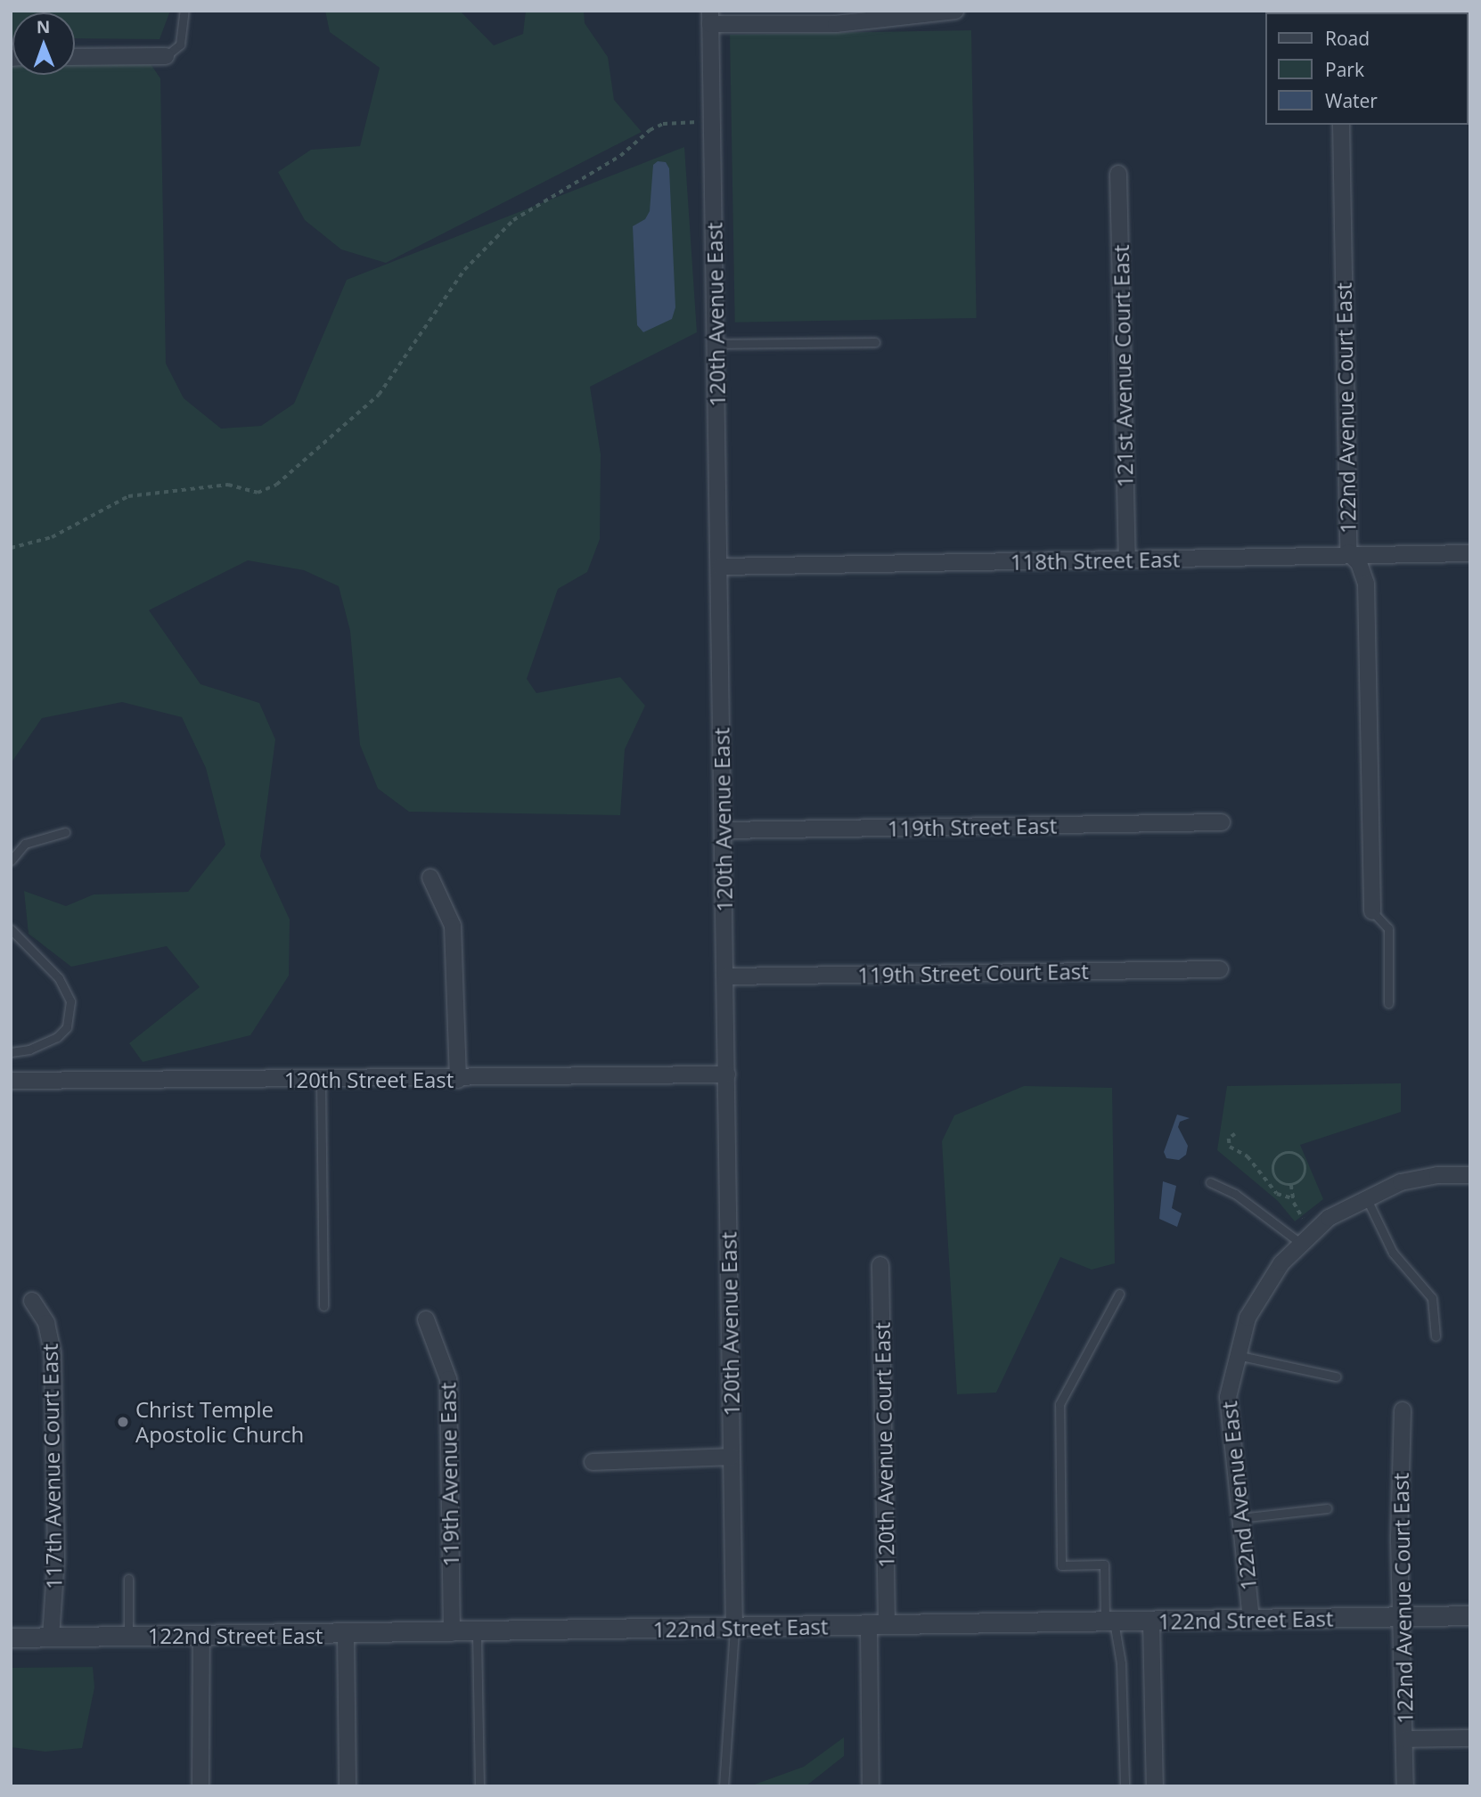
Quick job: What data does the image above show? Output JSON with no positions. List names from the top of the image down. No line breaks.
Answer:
{"streets":{"street":["120th Avenue East","121st Avenue Court East","122nd Avenue Court East","118th Street East","119th Street East","119th Street Court East","120th Street East","120th Avenue Court East","117th Avenue Court East","119th Avenue East","122nd Avenue East","122nd Street East"]},"crossings":[["120th Avenue East","118th Street East"],["120th Avenue East","119th Street East"],["120th Avenue East","119th Street Court East"],["120th Avenue East","120th Street East"],["120th Avenue East","122nd Street East"],["121st Avenue Court East","118th Street East"],["122nd Avenue Court East","118th Street East"],["122nd Avenue Court East","122nd Street East"],["120th Avenue Court East","122nd Street East"],["117th Avenue Court East","122nd Street East"],["119th Avenue East","122nd Street East"],["122nd Avenue East","122nd Street East"]],"places":["Christ Temple Apostolic Church"],"legend":["Road","Park","Water"],"north":"top"}
